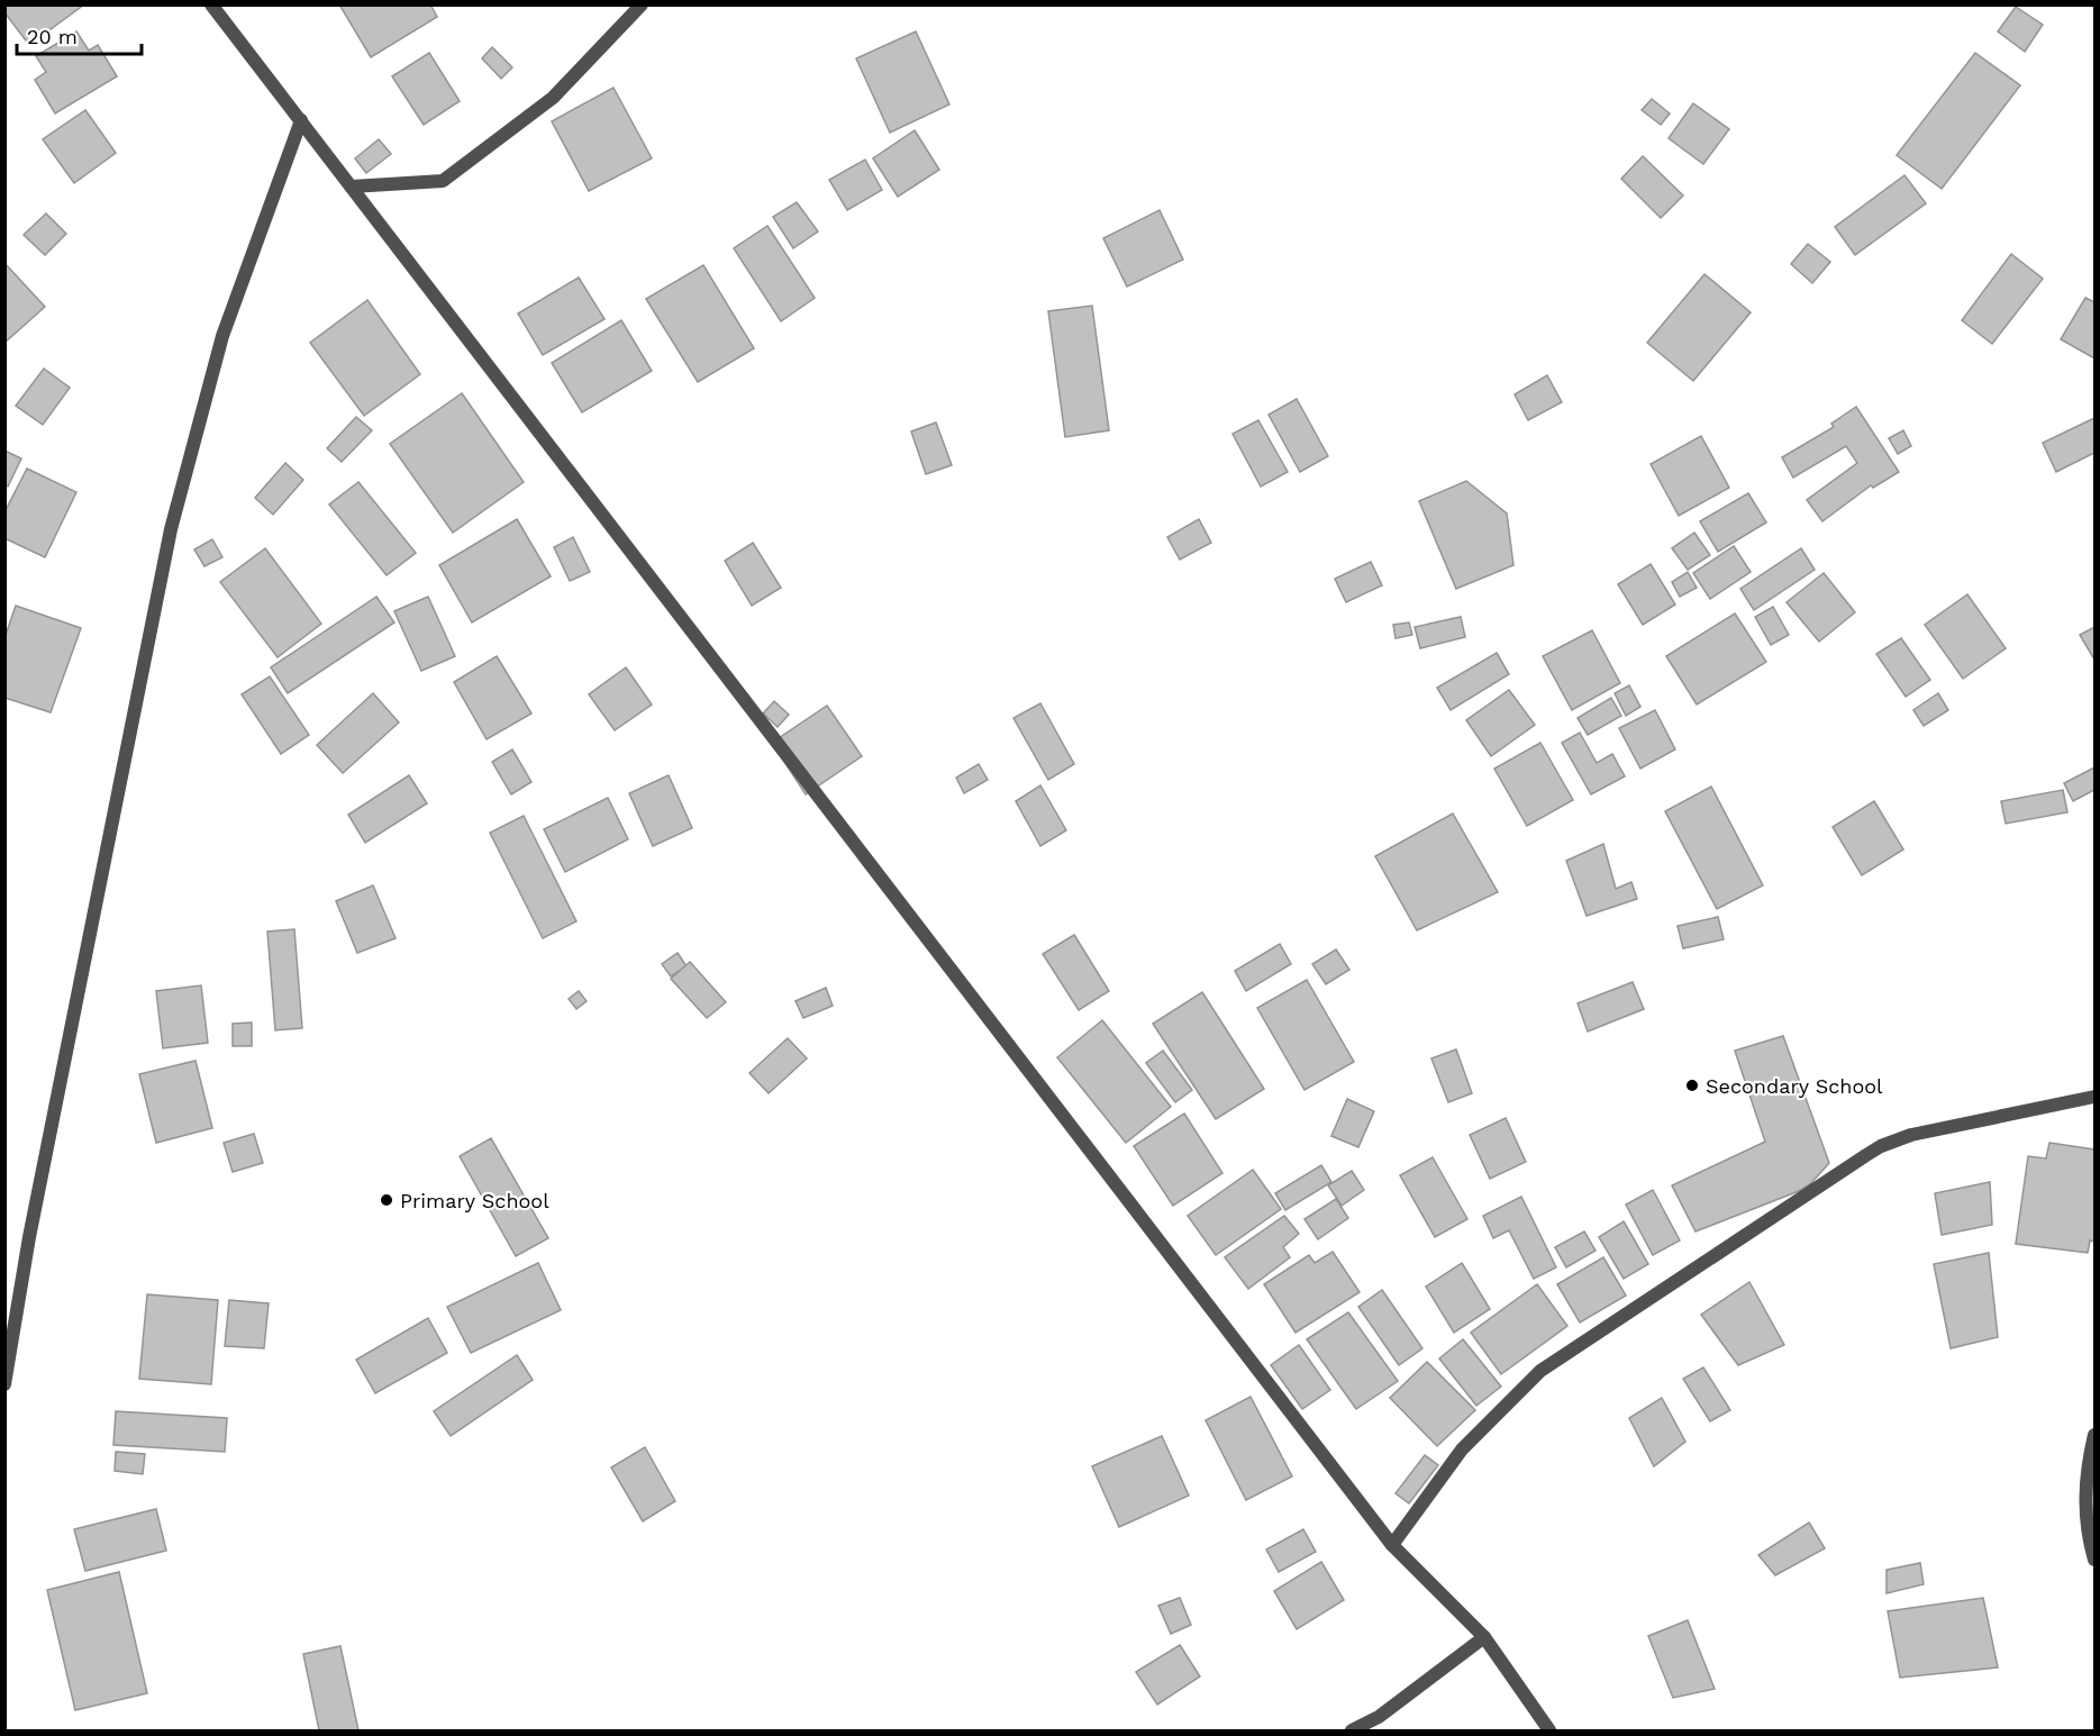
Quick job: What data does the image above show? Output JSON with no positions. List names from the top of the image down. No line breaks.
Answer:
{"places":["Secondary School","Primary School"],"scale_bar":"20 m"}
